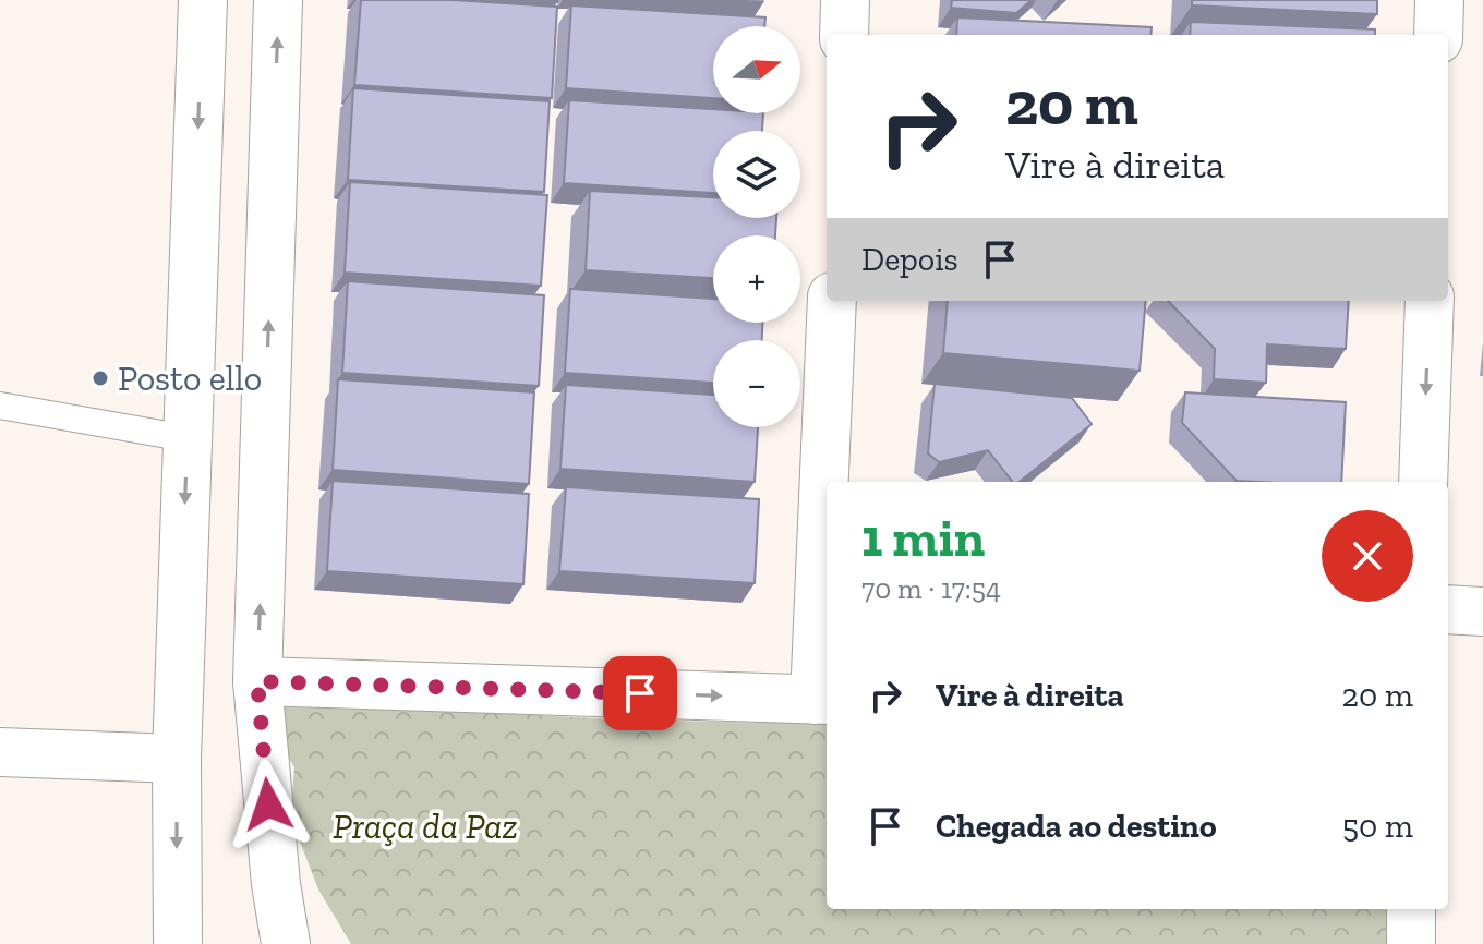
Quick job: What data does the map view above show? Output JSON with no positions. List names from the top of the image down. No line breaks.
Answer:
{"parks":["Praça da Paz"],"places":["Posto ello"],"north":"right","page":{"map_buttons":["+","−"],"turn":["20 m","Vire à direita"],"then":"Depois","heading":["1 min","70 m · 17:54"],"list":[{"name":"Vire à direita","value":"20 m"},{"name":"Chegada ao destino","value":"50 m"}]}}
